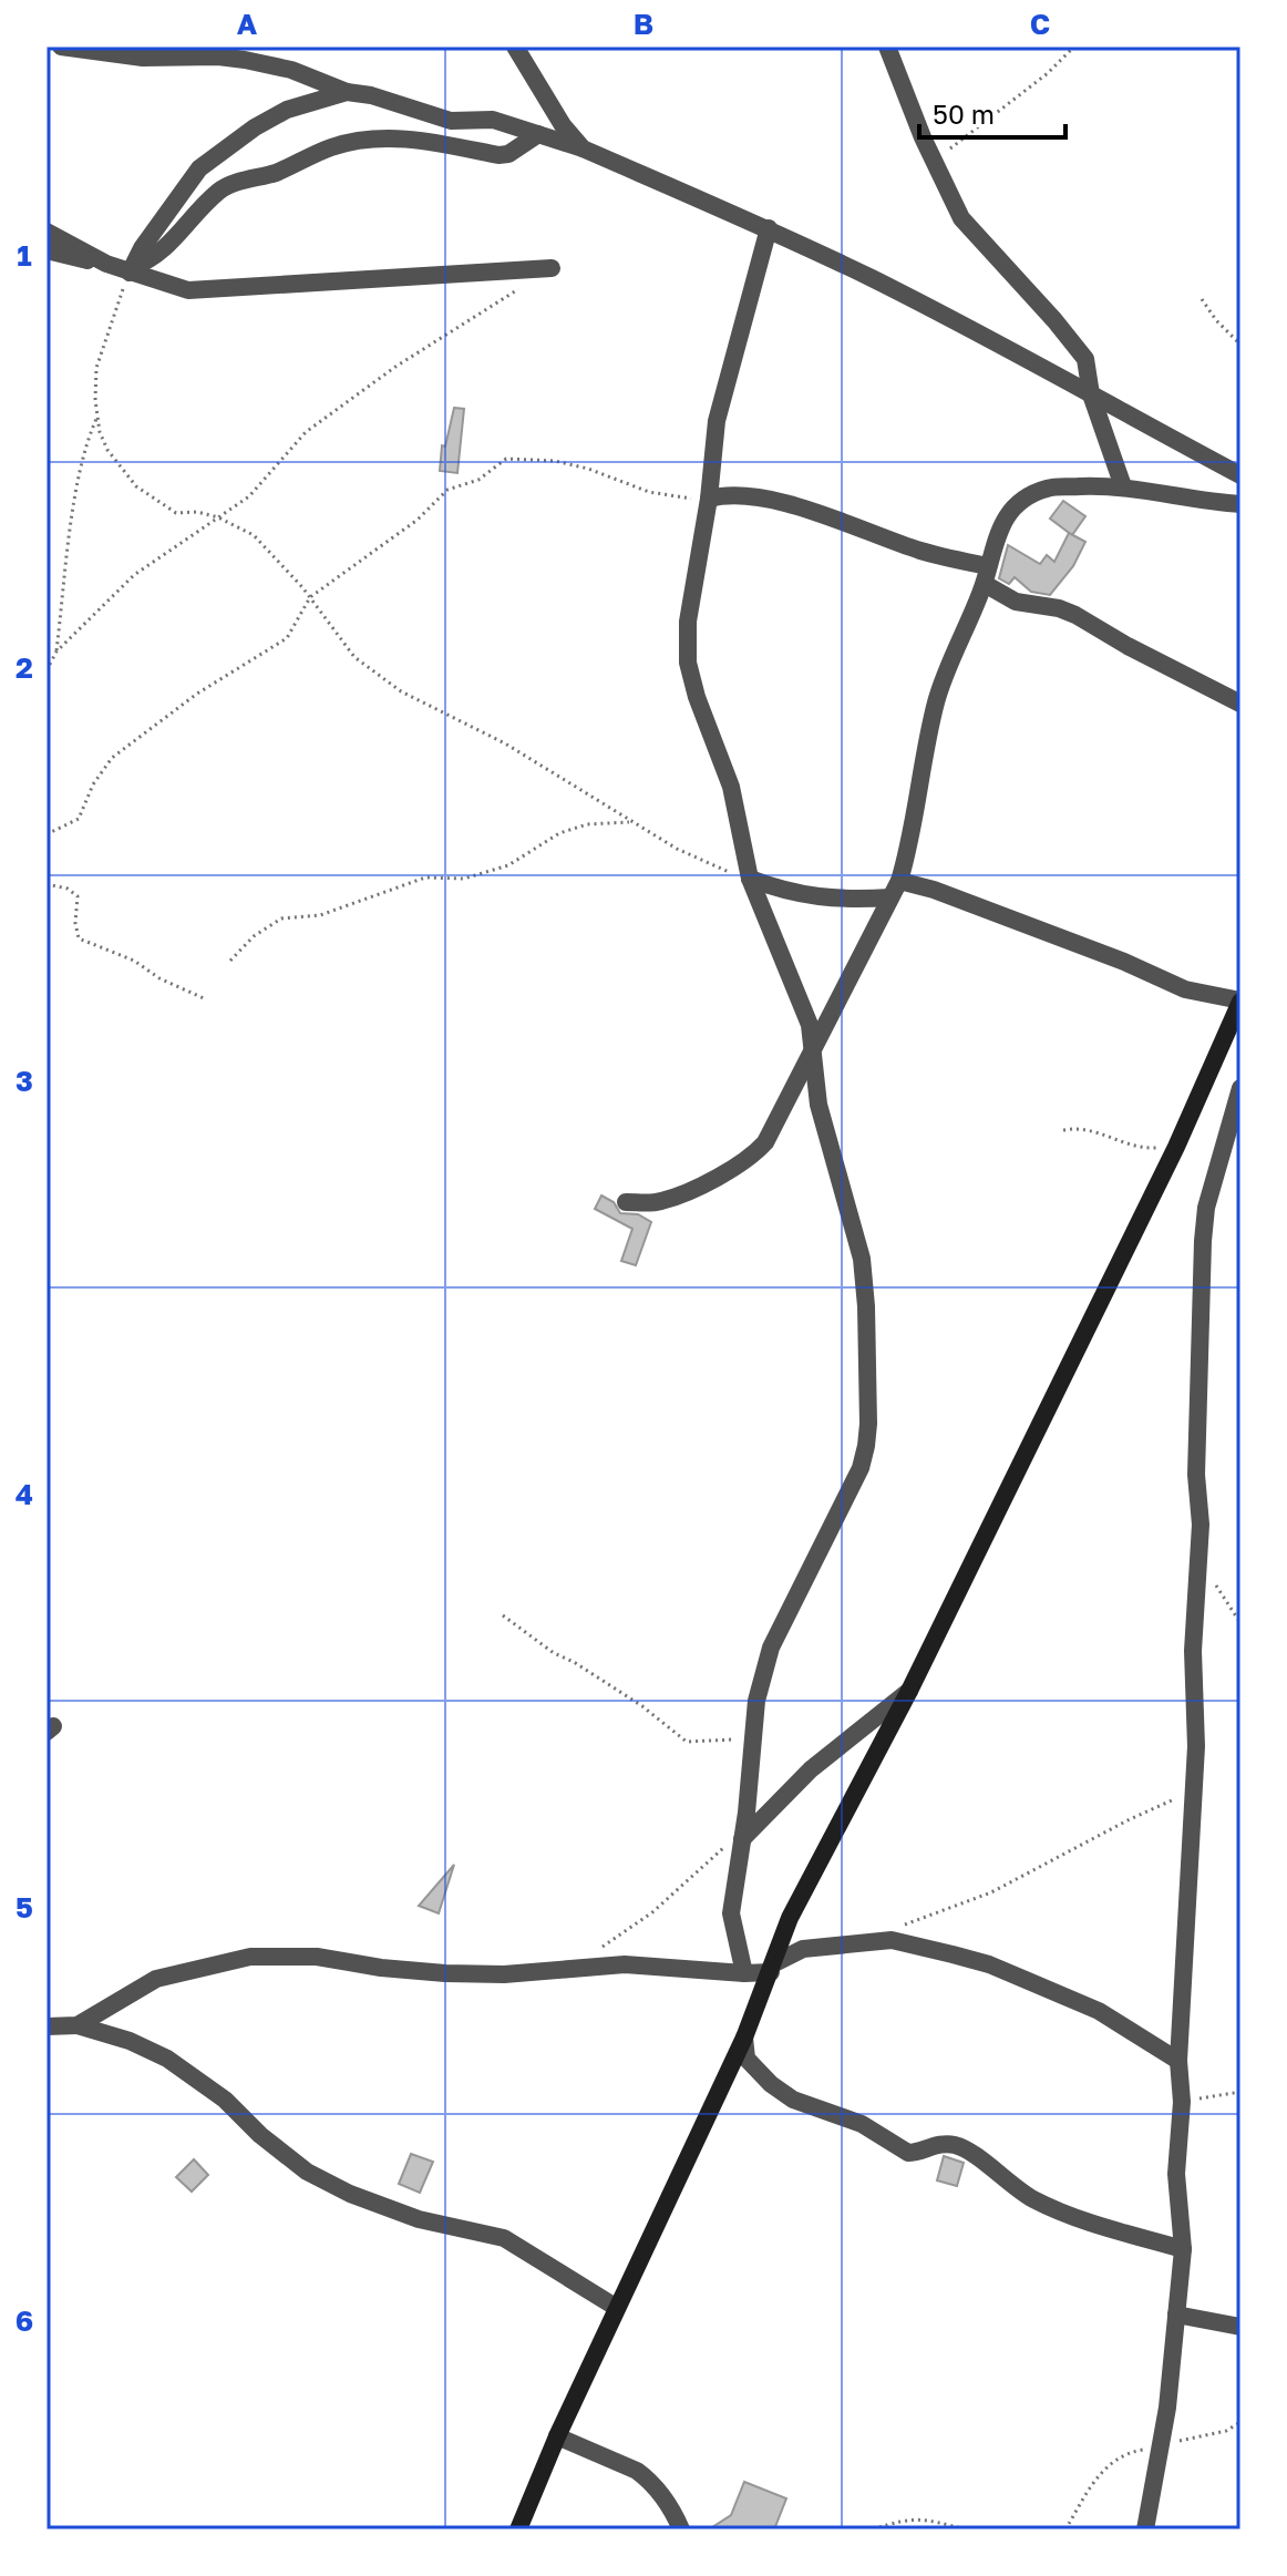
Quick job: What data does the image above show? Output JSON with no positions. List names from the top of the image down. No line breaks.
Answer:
{"scale_bar":"50 m","grid":{"columns":["A","B","C"],"rows":["1","2","3","4","5","6"]}}
